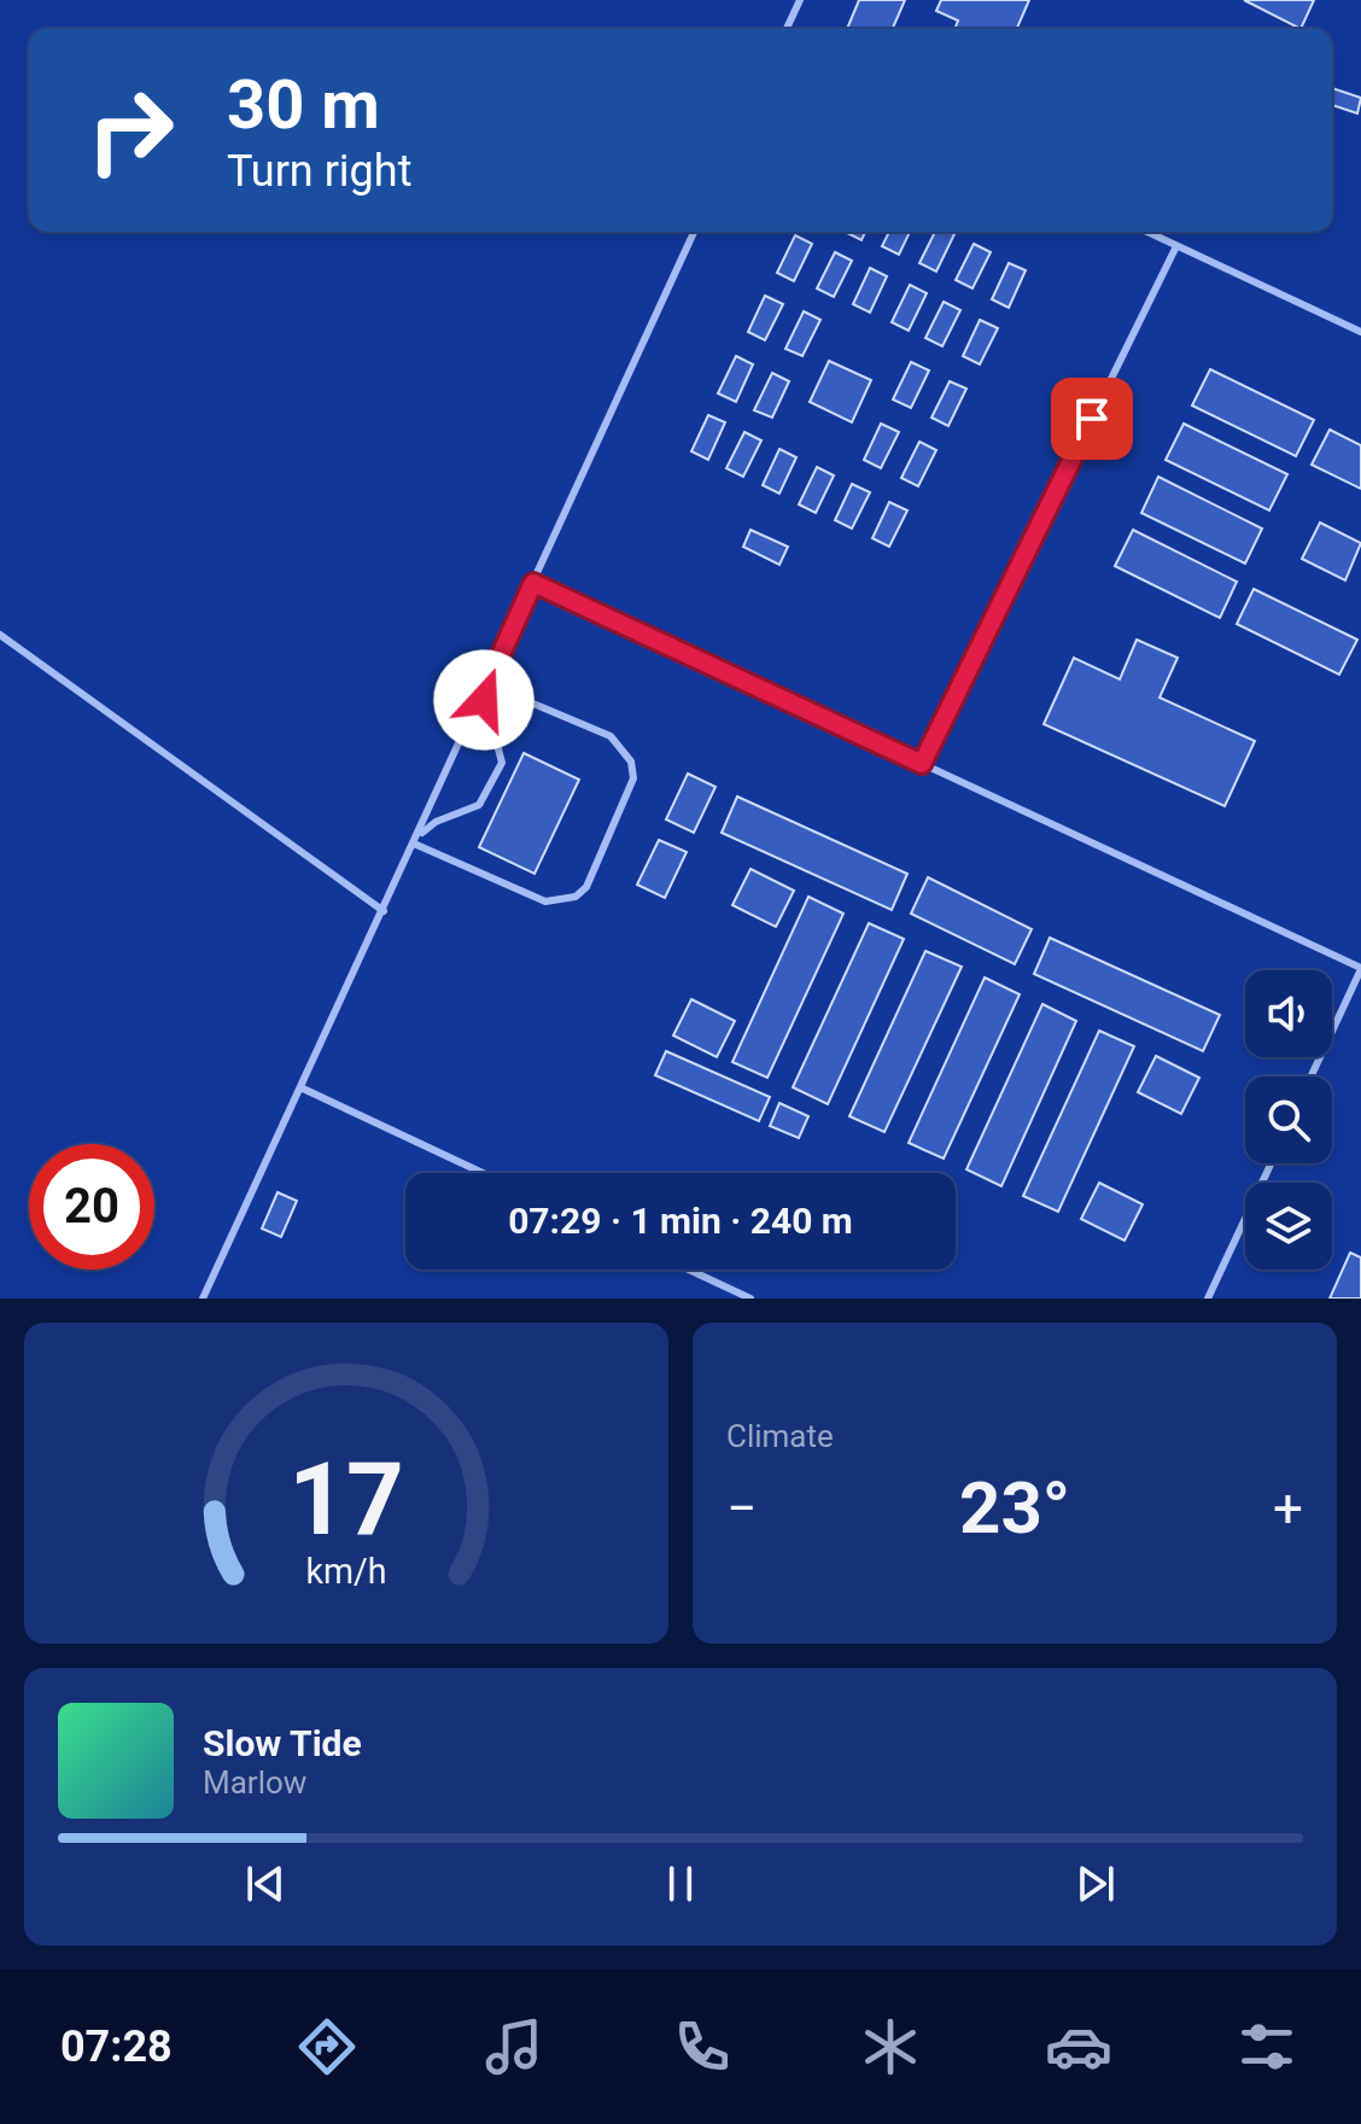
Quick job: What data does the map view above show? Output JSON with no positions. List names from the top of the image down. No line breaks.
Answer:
{"page":{"turn":["30 m","Turn right"],"limit":"20","trip":"07:29 · 1 min · 240 m","tile":"Climate","heat":["−","23°","+"],"song":["Slow Tide","Marlow"],"tabs":"07:28","gauge":["17","km/h"]}}
